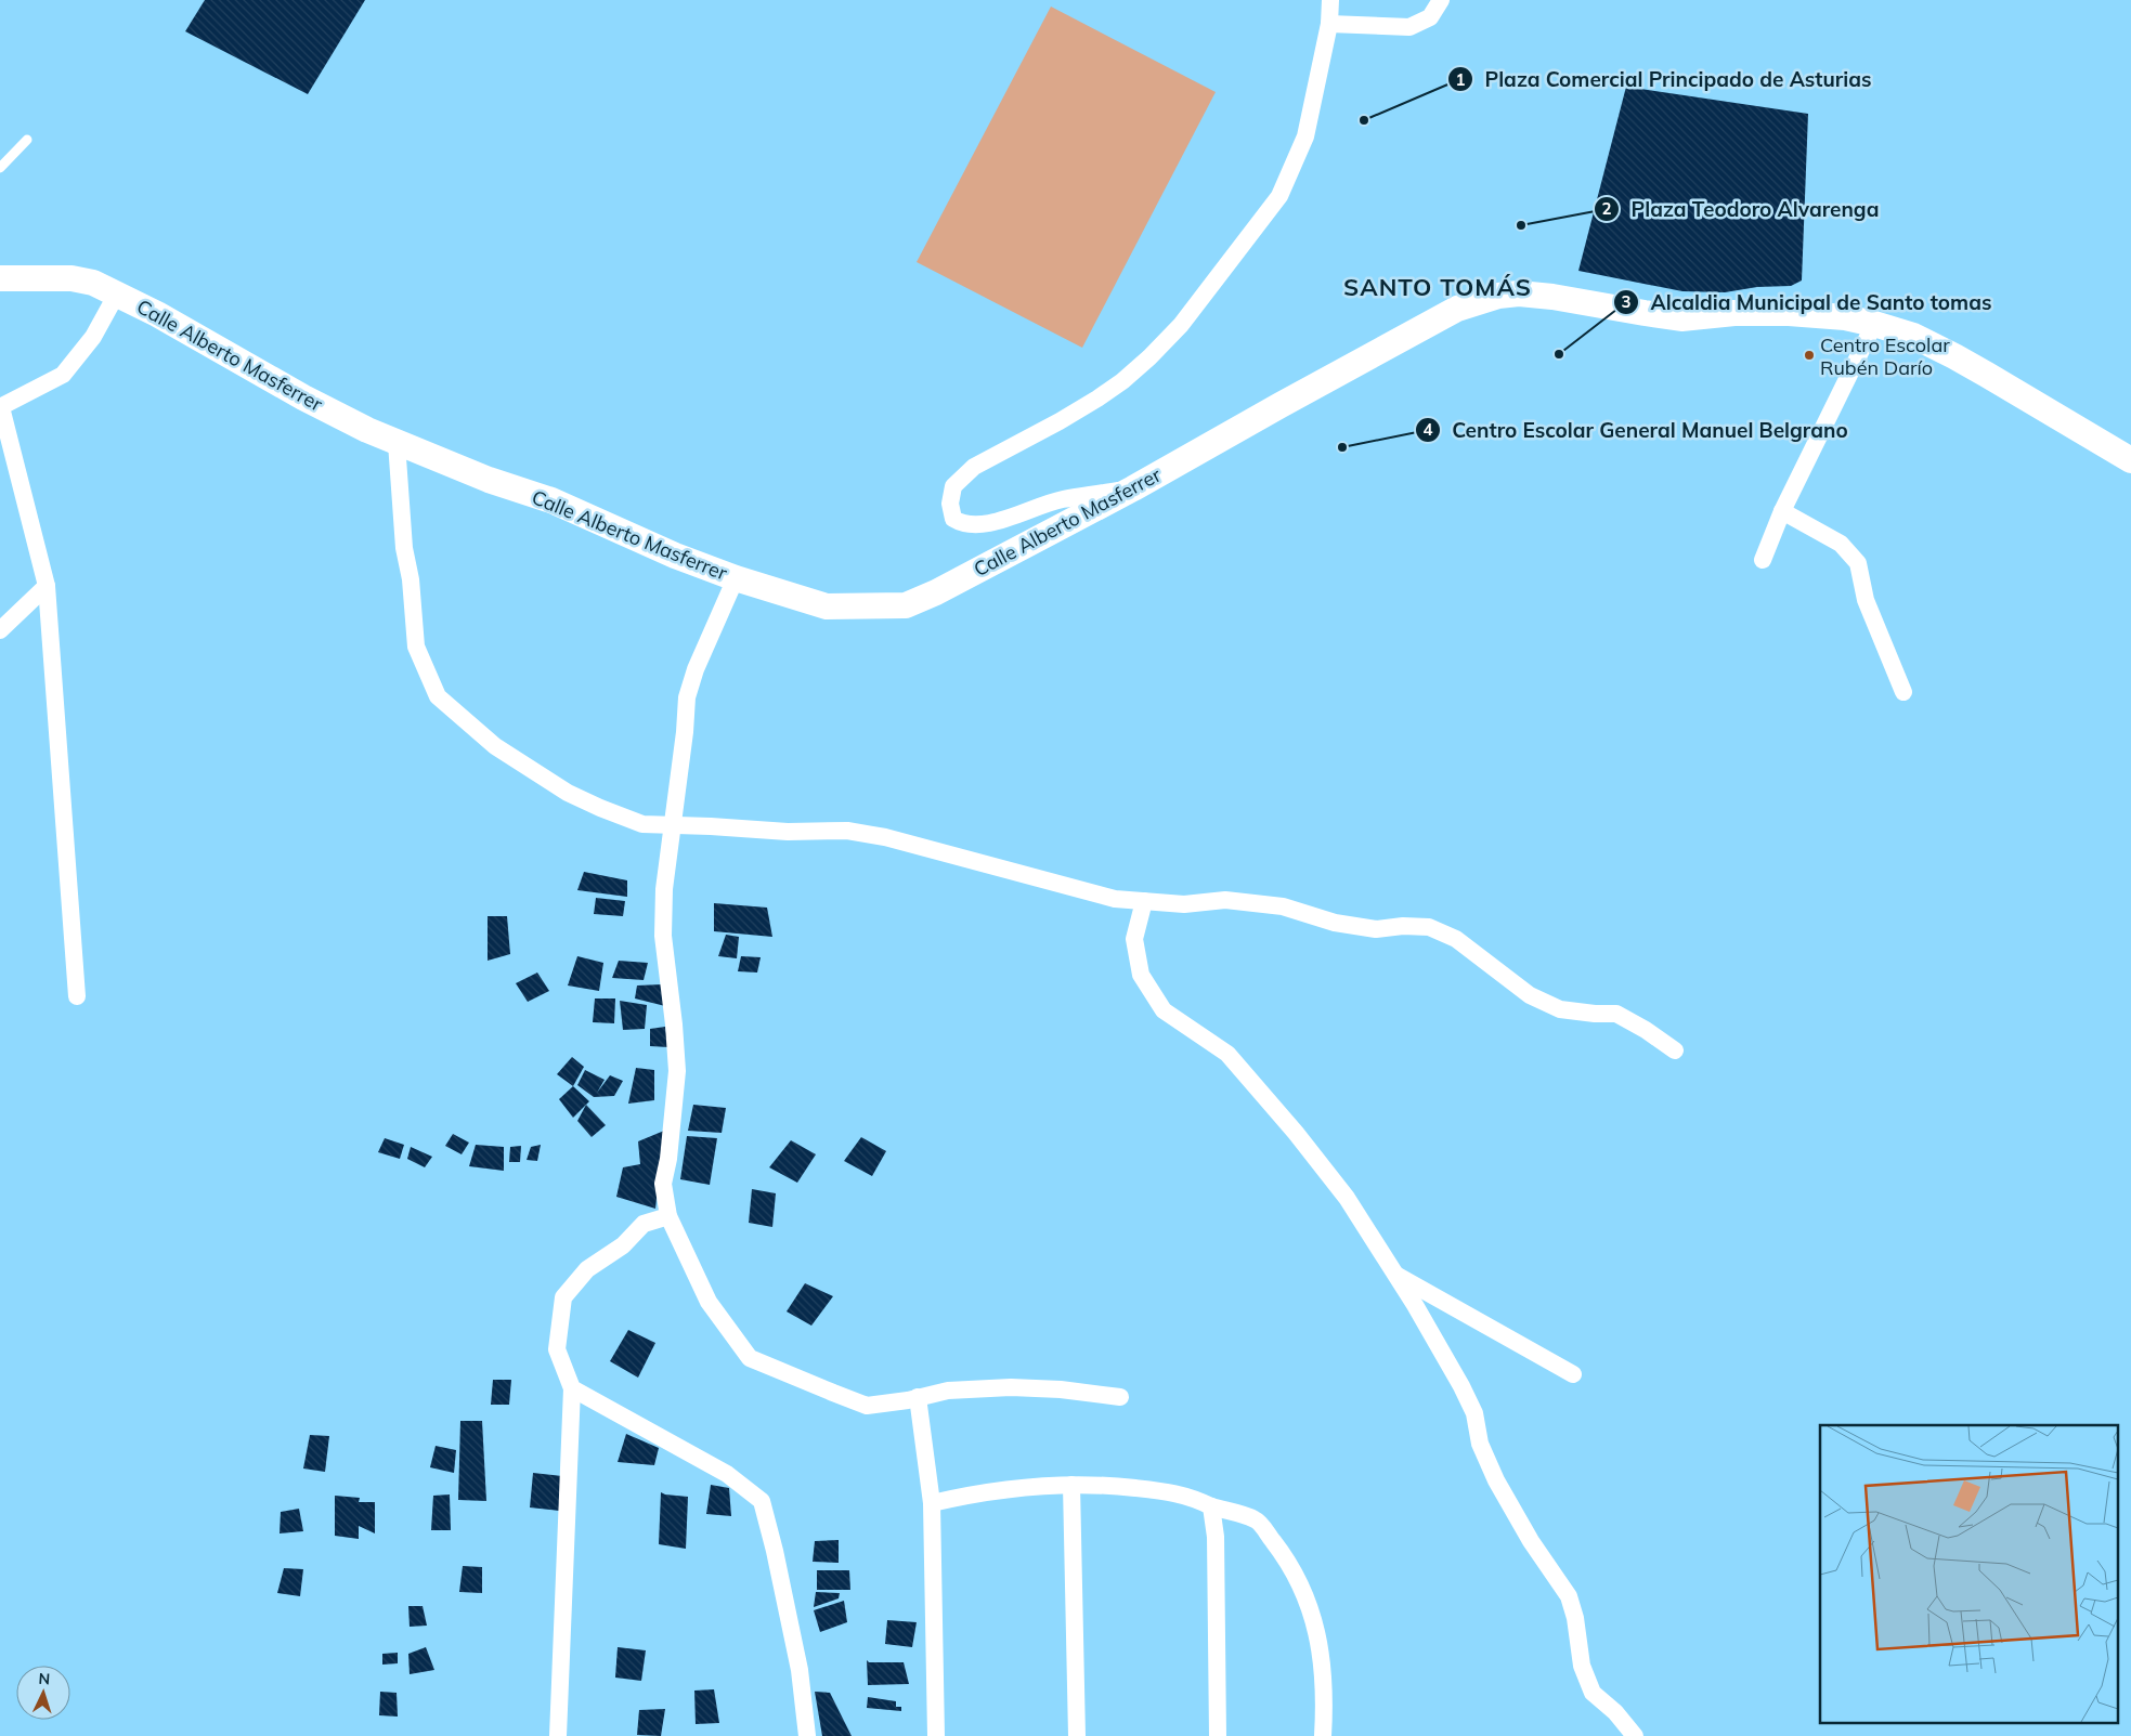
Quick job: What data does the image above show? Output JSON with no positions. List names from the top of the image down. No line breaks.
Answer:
{"streets":{"main road":["Calle Alberto Masferrer"]},"districts":["SANTO TOMÁS"],"places":["Plaza Comercial Principado de Asturias","Plaza Teodoro Alvarenga","Alcaldia Municipal de Santo tomas","Centro Escolar Rubén Darío","Centro Escolar General Manuel Belgrano"],"north":"top"}
